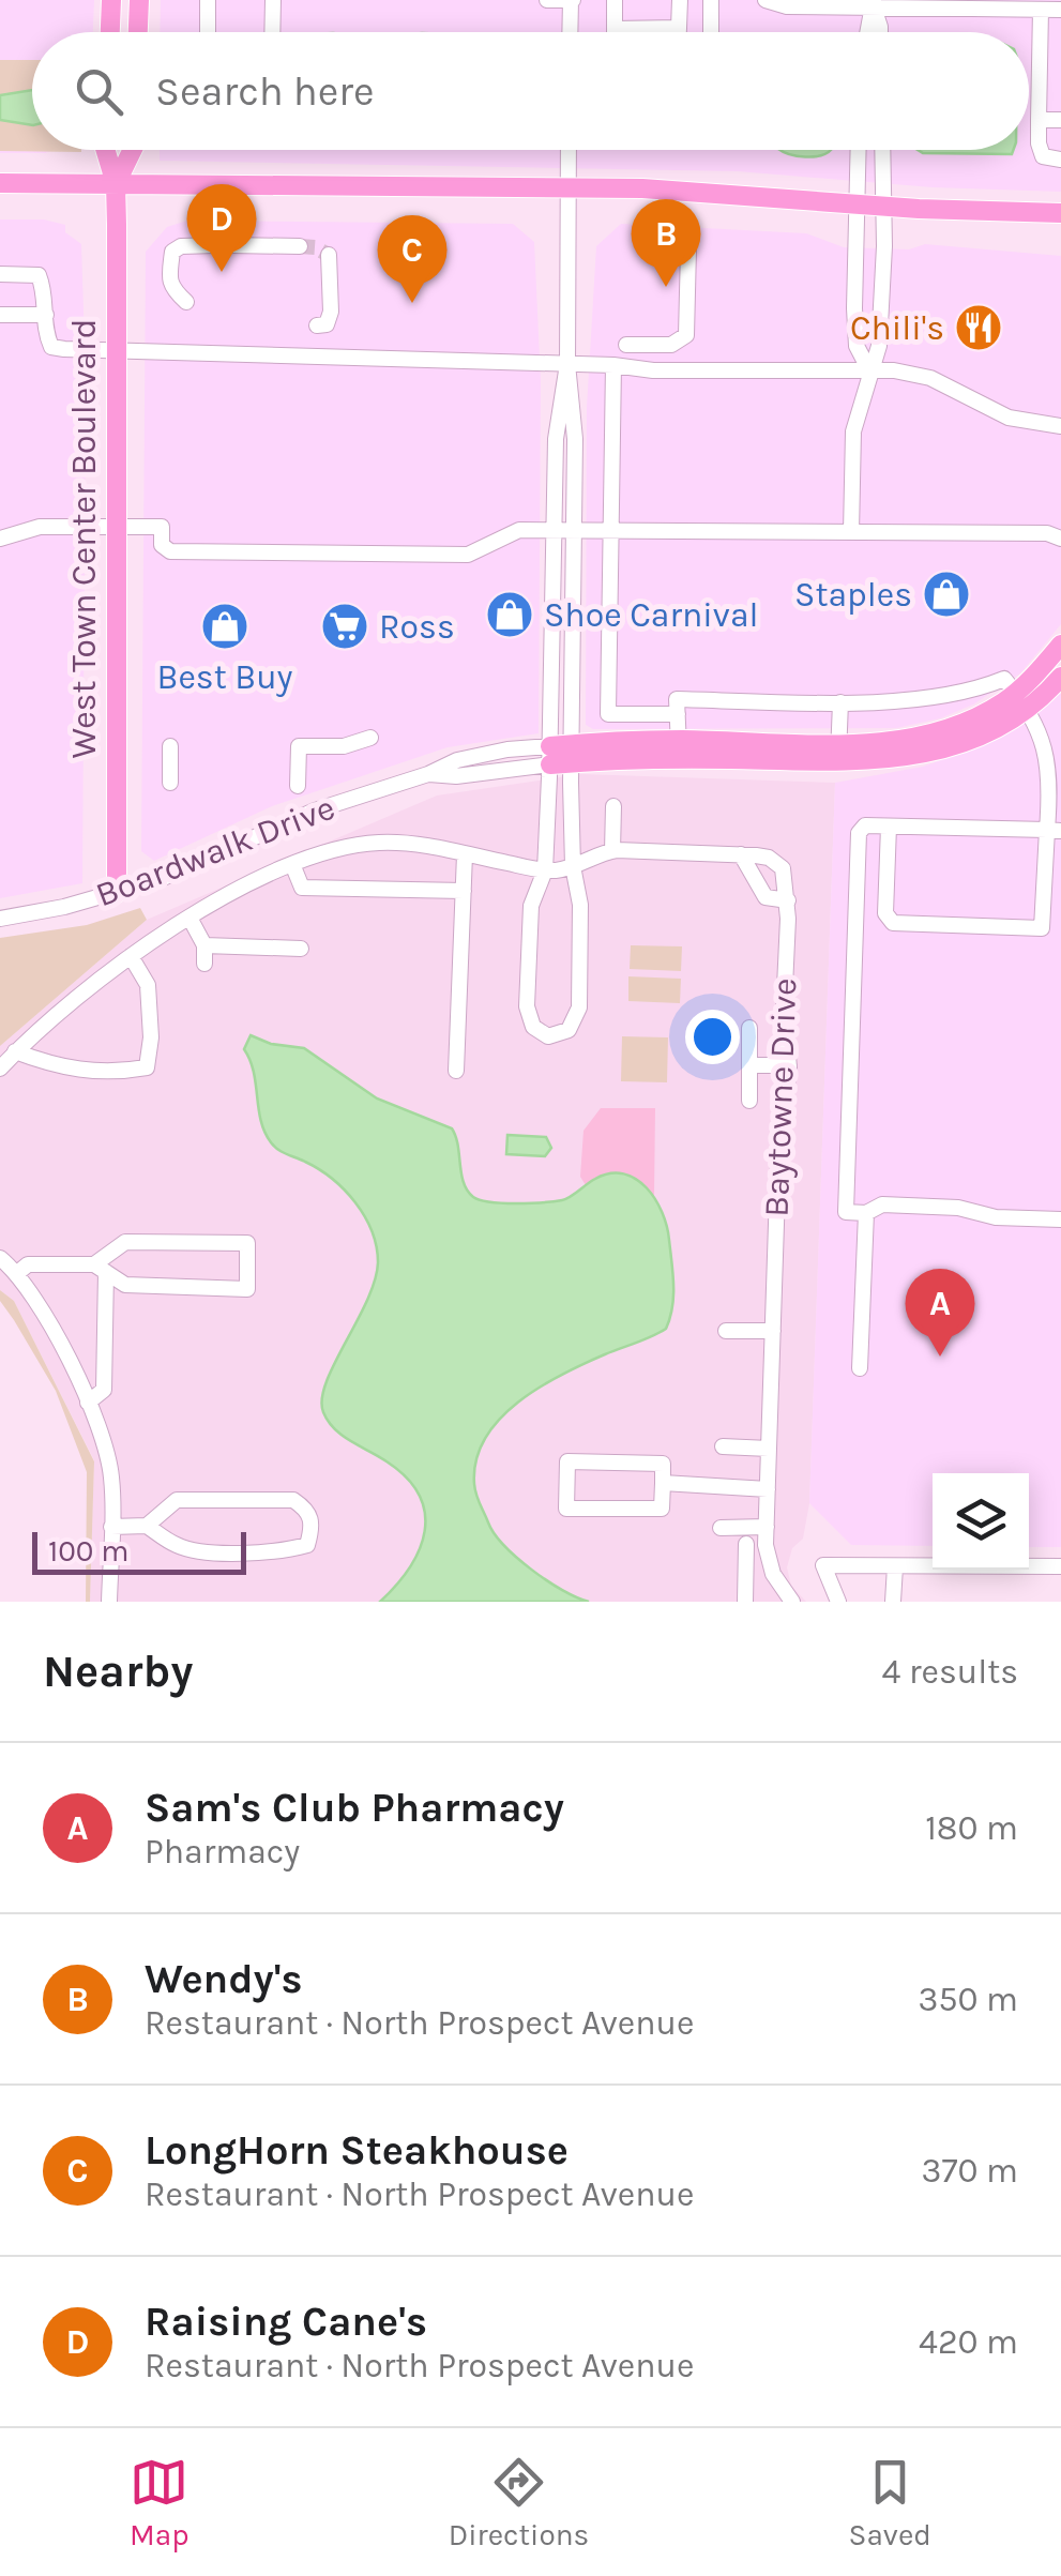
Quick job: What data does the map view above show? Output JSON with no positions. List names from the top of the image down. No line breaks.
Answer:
{"streets":{"main road":["West Town Center Boulevard"],"street":["Boardwalk Drive","Baytowne Drive"]},"crossings":[["West Town Center Boulevard","Boardwalk Drive"]],"places":{"restaurant":["Chili's"],"shop":["Staples","Shoe Carnival","Best Buy"],"supermarket":["Ross"]},"scale_bar":"100 m","page":{"search":"Search here","pins":["D","B","C","A"],"scale":"100 m","heading":["Nearby","4 results"],"list":[{"mark":"A","name":"Sam's Club Pharmacy","note":"Pharmacy","value":"180 m"},{"mark":"B","name":"Wendy's","note":"Restaurant · North Prospect Avenue","value":"350 m"},{"mark":"C","name":"LongHorn Steakhouse","note":"Restaurant · North Prospect Avenue","value":"370 m"},{"mark":"D","name":"Raising Cane's","note":"Restaurant · North Prospect Avenue","value":"420 m"}],"nav":["Map","Directions","Saved"]}}
